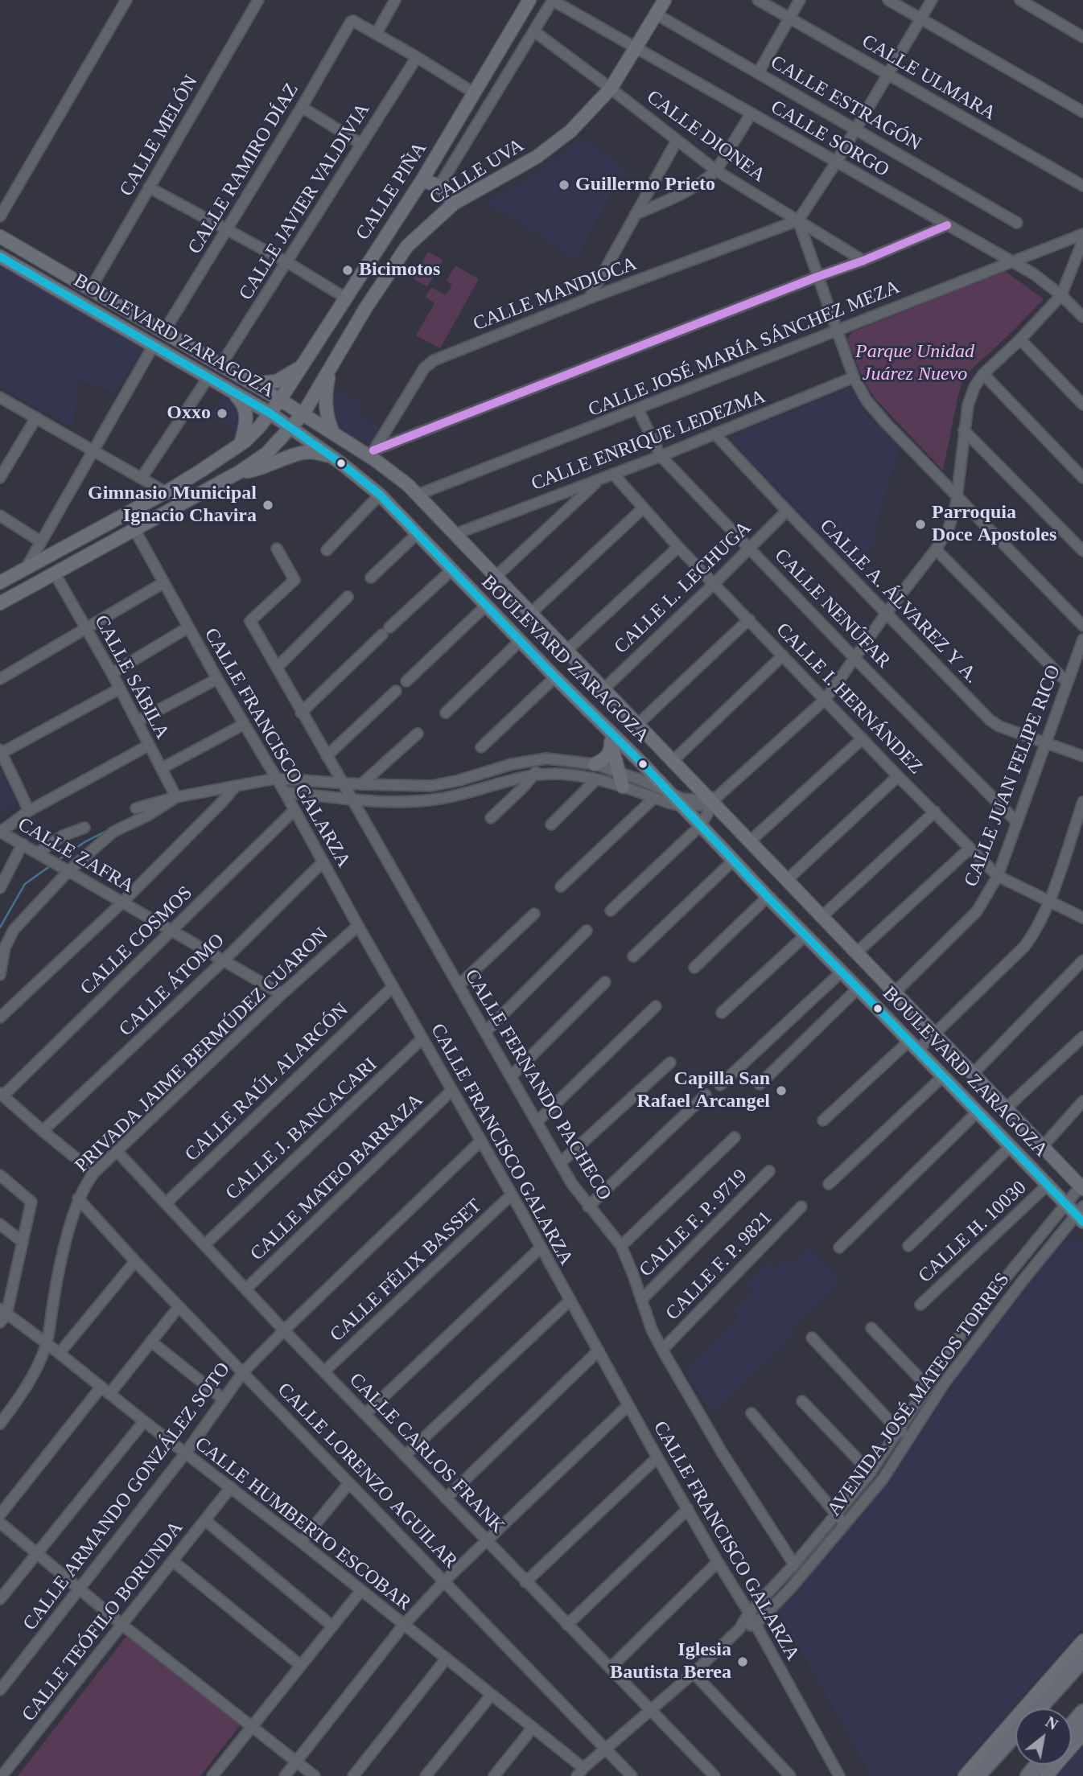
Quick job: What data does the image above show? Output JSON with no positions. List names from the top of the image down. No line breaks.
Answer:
{"streets":{"main road":["CALLE UVA","CALLE PIÑA","BOULEVARD ZARAGOZA"],"street":["CALLE ULMARA","CALLE ESTRAGÓN","CALLE MELÓN","CALLE DIONEA","CALLE SORGO","CALLE RAMIRO DÍAZ","CALLE JAVIER VALDIVIA","CALLE MANDIOCA","CALLE JOSÉ MARÍA SÁNCHEZ MEZA","CALLE ENRIQUE LEDEZMA","CALLE L. LECHUGA","CALLE A. ÁLVAREZ Y A.","CALLE NENÚFAR","CALLE SÁBILA","CALLE I. HERNÁNDEZ","CALLE FRANCISCO GALARZA","CALLE JUAN FELIPE RICO","CALLE ZAFRA","CALLE COSMOS","CALLE ÁTOMO","PRIVADA JAIME BERMÚDEZ CUARON","CALLE RAÚL ALARCÓN","CALLE FERNANDO PACHECO","CALLE J. BANCACARI","CALLE MATEO BARRAZA","CALLE F. P. 9719","CALLE H. 10030","CALLE F. P. 9821","CALLE FÉLIX BASSET","AVENIDA JOSÉ MATEOS TORRES","CALLE CARLOS FRANK","CALLE LORENZO AGUILAR","CALLE ARMANDO GONZÁLEZ SOTO","CALLE HUMBERTO ESCOBAR","CALLE TEÓFILO BORUNDA"]},"crossings":[["CALLE ESTRAGÓN","CALLE UVA"],["CALLE MELÓN","BOULEVARD ZARAGOZA"],["CALLE DIONEA","CALLE UVA"],["CALLE DIONEA","CALLE MANDIOCA"],["CALLE SORGO","CALLE UVA"],["CALLE SORGO","CALLE JOSÉ MARÍA SÁNCHEZ MEZA"],["CALLE RAMIRO DÍAZ","BOULEVARD ZARAGOZA"],["CALLE UVA","BOULEVARD ZARAGOZA"],["CALLE PIÑA","BOULEVARD ZARAGOZA"],["CALLE JAVIER VALDIVIA","BOULEVARD ZARAGOZA"],["CALLE MANDIOCA","BOULEVARD ZARAGOZA"],["BOULEVARD ZARAGOZA","CALLE JOSÉ MARÍA SÁNCHEZ MEZA"],["BOULEVARD ZARAGOZA","CALLE ENRIQUE LEDEZMA"],["BOULEVARD ZARAGOZA","CALLE L. LECHUGA"],["BOULEVARD ZARAGOZA","CALLE JUAN FELIPE RICO"],["BOULEVARD ZARAGOZA","CALLE H. 10030"],["BOULEVARD ZARAGOZA","AVENIDA JOSÉ MATEOS TORRES"],["CALLE JOSÉ MARÍA SÁNCHEZ MEZA","CALLE NENÚFAR"],["CALLE ENRIQUE LEDEZMA","CALLE A. ÁLVAREZ Y A."],["CALLE ENRIQUE LEDEZMA","CALLE NENÚFAR"],["CALLE ENRIQUE LEDEZMA","CALLE I. HERNÁNDEZ"],["CALLE L. LECHUGA","CALLE A. ÁLVAREZ Y A."],["CALLE L. LECHUGA","CALLE NENÚFAR"],["CALLE L. LECHUGA","CALLE I. HERNÁNDEZ"],["CALLE A. ÁLVAREZ Y A.","CALLE JUAN FELIPE RICO"],["CALLE NENÚFAR","CALLE JUAN FELIPE RICO"],["CALLE I. HERNÁNDEZ","CALLE JUAN FELIPE RICO"],["CALLE FRANCISCO GALARZA","CALLE COSMOS"],["CALLE FRANCISCO GALARZA","CALLE ÁTOMO"],["CALLE FRANCISCO GALARZA","PRIVADA JAIME BERMÚDEZ CUARON"],["CALLE FRANCISCO GALARZA","CALLE RAÚL ALARCÓN"],["CALLE FRANCISCO GALARZA","CALLE J. BANCACARI"],["CALLE FRANCISCO GALARZA","CALLE MATEO BARRAZA"],["CALLE FRANCISCO GALARZA","CALLE FÉLIX BASSET"],["CALLE FRANCISCO GALARZA","AVENIDA JOSÉ MATEOS TORRES"],["CALLE FRANCISCO GALARZA","CALLE ARMANDO GONZÁLEZ SOTO"],["CALLE ZAFRA","CALLE COSMOS"],["CALLE ZAFRA","CALLE ÁTOMO"],["CALLE ZAFRA","PRIVADA JAIME BERMÚDEZ CUARON"],["PRIVADA JAIME BERMÚDEZ CUARON","CALLE CARLOS FRANK"],["PRIVADA JAIME BERMÚDEZ CUARON","CALLE LORENZO AGUILAR"],["PRIVADA JAIME BERMÚDEZ CUARON","CALLE HUMBERTO ESCOBAR"],["CALLE RAÚL ALARCÓN","CALLE CARLOS FRANK"],["CALLE FERNANDO PACHECO","CALLE F. P. 9719"],["CALLE FERNANDO PACHECO","CALLE F. P. 9821"],["CALLE FERNANDO PACHECO","AVENIDA JOSÉ MATEOS TORRES"],["CALLE J. BANCACARI","CALLE CARLOS FRANK"],["CALLE MATEO BARRAZA","CALLE CARLOS FRANK"],["CALLE FÉLIX BASSET","CALLE CARLOS FRANK"],["CALLE CARLOS FRANK","CALLE ARMANDO GONZÁLEZ SOTO"],["CALLE LORENZO AGUILAR","CALLE ARMANDO GONZÁLEZ SOTO"],["CALLE ARMANDO GONZÁLEZ SOTO","CALLE HUMBERTO ESCOBAR"],["CALLE HUMBERTO ESCOBAR","CALLE TEÓFILO BORUNDA"]],"parks":["Parque Unidad Juárez Nuevo"],"places":["Guillermo Prieto","Bicimotos","Oxxo","Gimnasio Municipal Ignacio Chavira","Parroquia Doce Apostoles","Capilla San Rafael Arcangel","Iglesia Bautista Berea"],"north":"top right"}
